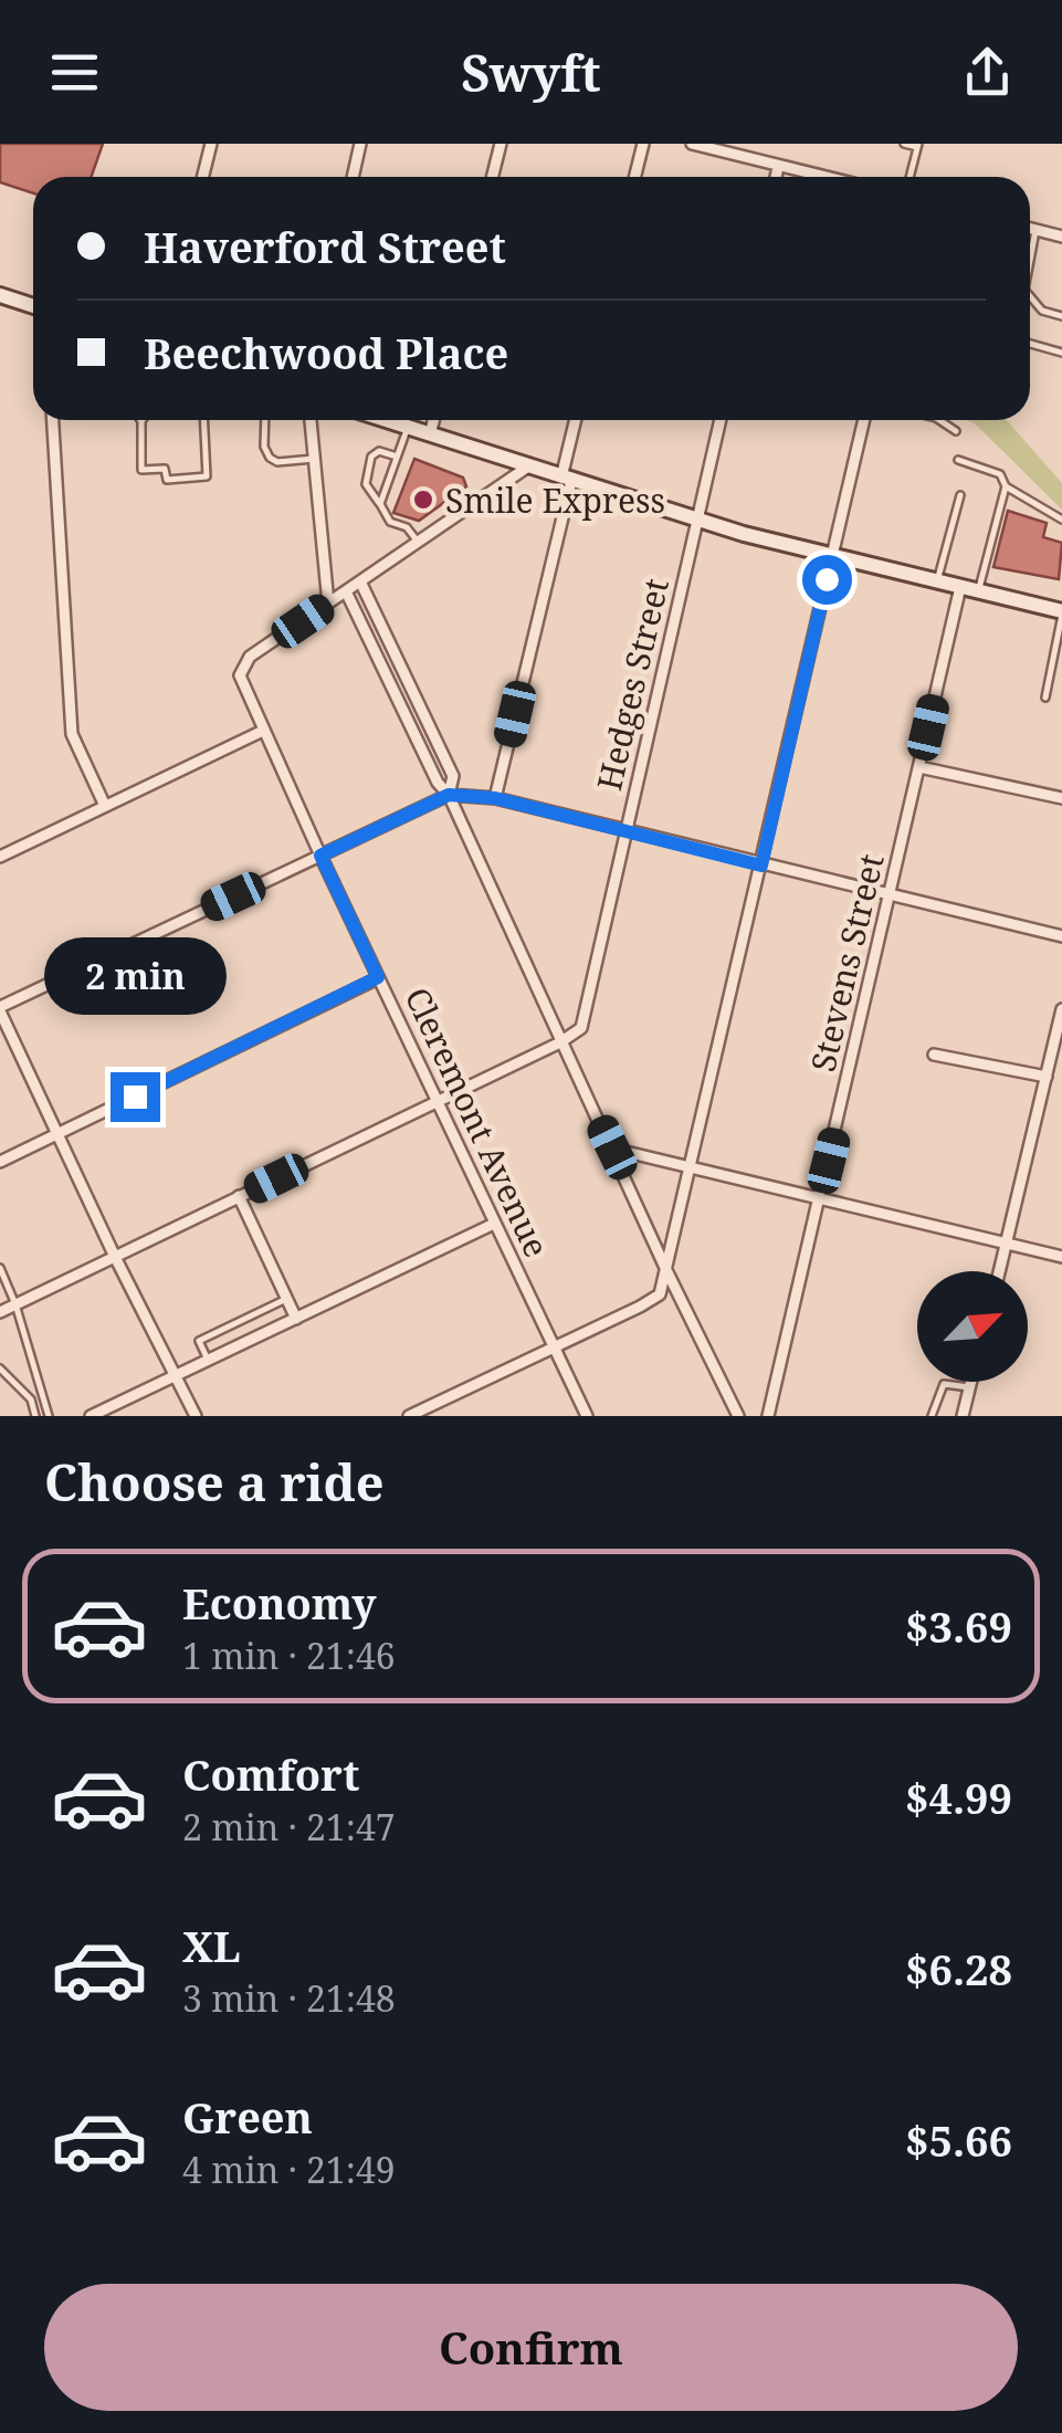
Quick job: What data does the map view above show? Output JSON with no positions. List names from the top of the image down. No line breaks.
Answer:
{"streets":{"street":["Hedges Street","Stevens Street","Cleremont Avenue"]},"places":["Smile Express"],"north":"top right","page":{"header":"Swyft","banner":["Haverford Street","Beechwood Place"],"bubble":"2 min","heading":"Choose a ride","list":[{"name":"Economy","note":"1 min · 21:46","value":"$3.69"},{"name":"Comfort","note":"2 min · 21:47","value":"$4.99"},{"name":"XL","note":"3 min · 21:48","value":"$6.28"},{"name":"Green","note":"4 min · 21:49","value":"$5.66"}],"buttons":"Confirm"}}
